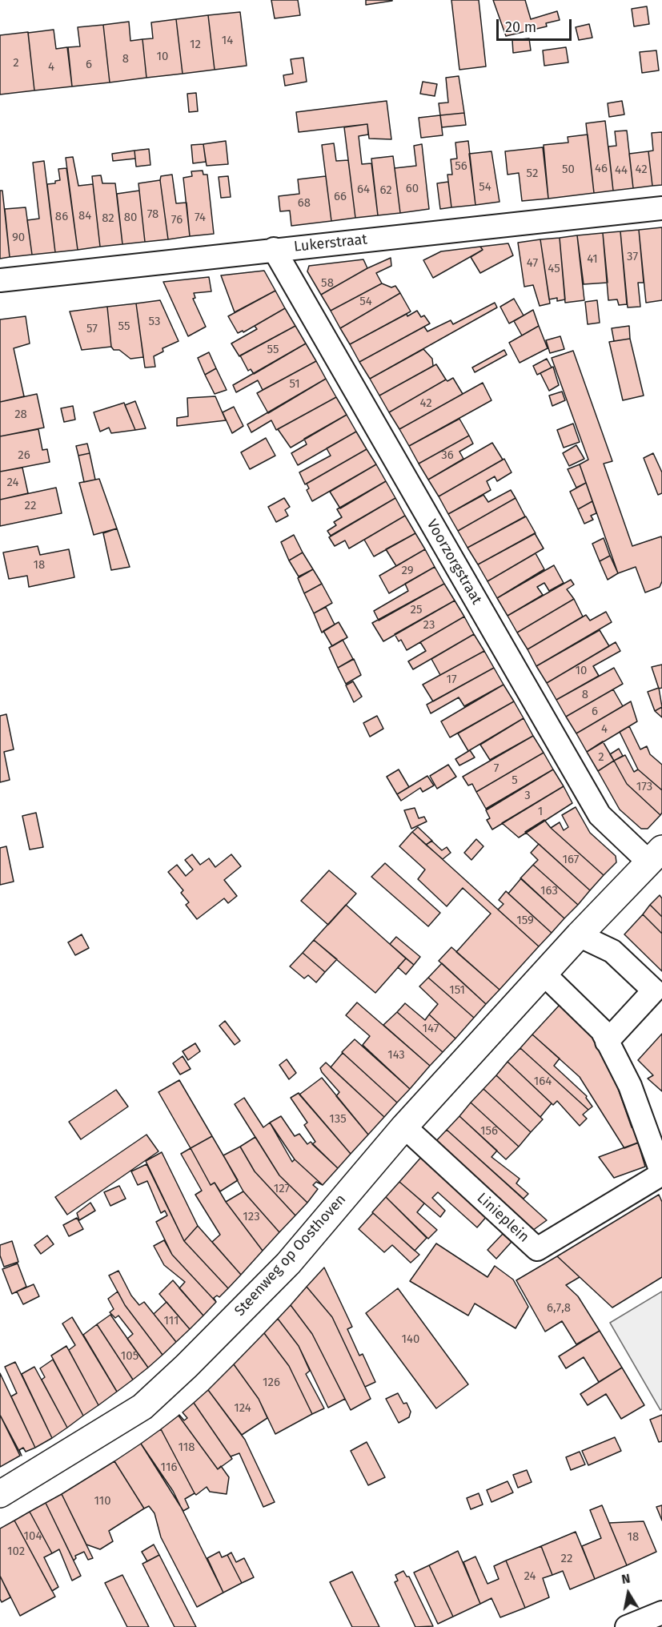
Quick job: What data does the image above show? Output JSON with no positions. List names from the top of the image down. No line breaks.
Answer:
{"streets":{"street":["Lukerstraat","Voorzorgstraat","Linieplein","Steenweg op Oosthoven"]},"crossings":[["Lukerstraat","Voorzorgstraat"],["Voorzorgstraat","Steenweg op Oosthoven"],["Linieplein","Steenweg op Oosthoven"]],"house_numbers":["14","12","10","8","2","6","4","56","46","50","42","44","52","54","60","64","62","66","68","78","84","86","80","74","82","76","90","37","41","47","45","58","54","53","55","57","55","51","42","28","26","36","24","22","18","29","25","23","10","17","8","6","4","2","7","5","173","3","1","167","163","159","151","147","143","164","135","156","127","123","6,7,8","111","140","105","126","124","118","116","110","104","18","102","22","24"],"scale_bar":"20 m","north":"top"}
